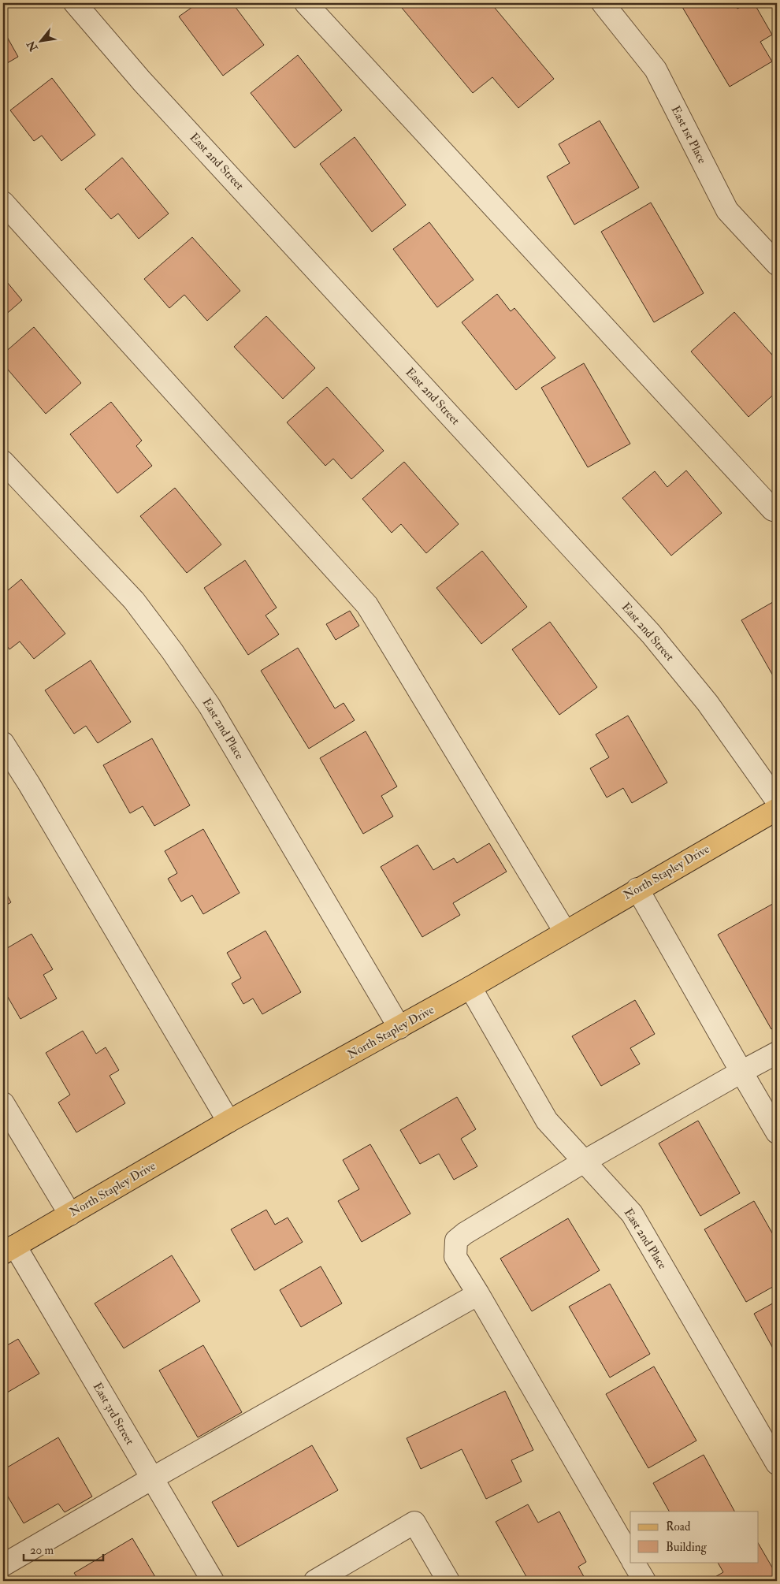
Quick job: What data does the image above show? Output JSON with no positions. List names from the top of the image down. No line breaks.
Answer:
{"streets":{"main road":["North Stapley Drive"],"street":["East 1st Place","East 2nd Street","East 2nd Place","East 3rd Street"]},"crossings":[["East 2nd Place","North Stapley Drive"],["North Stapley Drive","East 3rd Street"]],"legend":["Road","Building"],"scale_bar":"20 m","north":"bottom left"}
